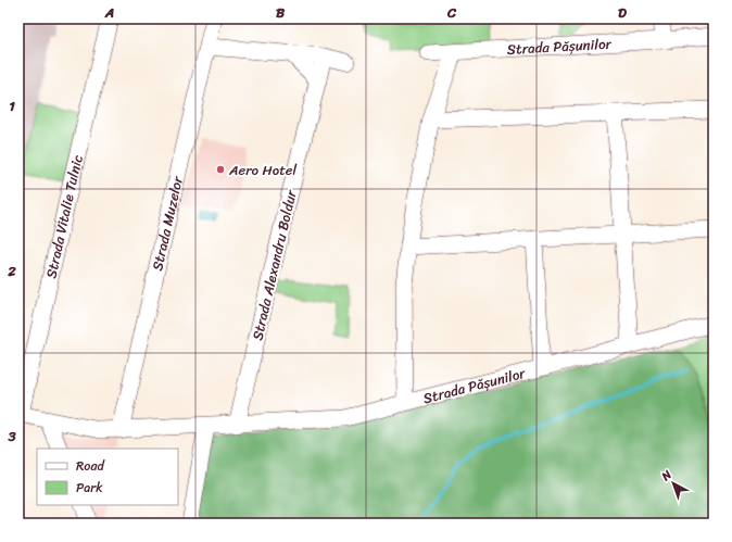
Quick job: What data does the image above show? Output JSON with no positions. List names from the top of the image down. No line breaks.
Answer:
{"streets":{"street":["Strada Pășunilor","Strada Vitalie Tulnic","Strada Muzelor","Strada Alexandru Boldur"]},"crossings":[["Strada Pășunilor","Strada Vitalie Tulnic"],["Strada Pășunilor","Strada Muzelor"],["Strada Pășunilor","Strada Alexandru Boldur"]],"places":["Aero Hotel"],"legend":["Road","Park"],"north":"top left","grid":{"columns":["A","B","C","D"],"rows":["1","2","3"]}}
